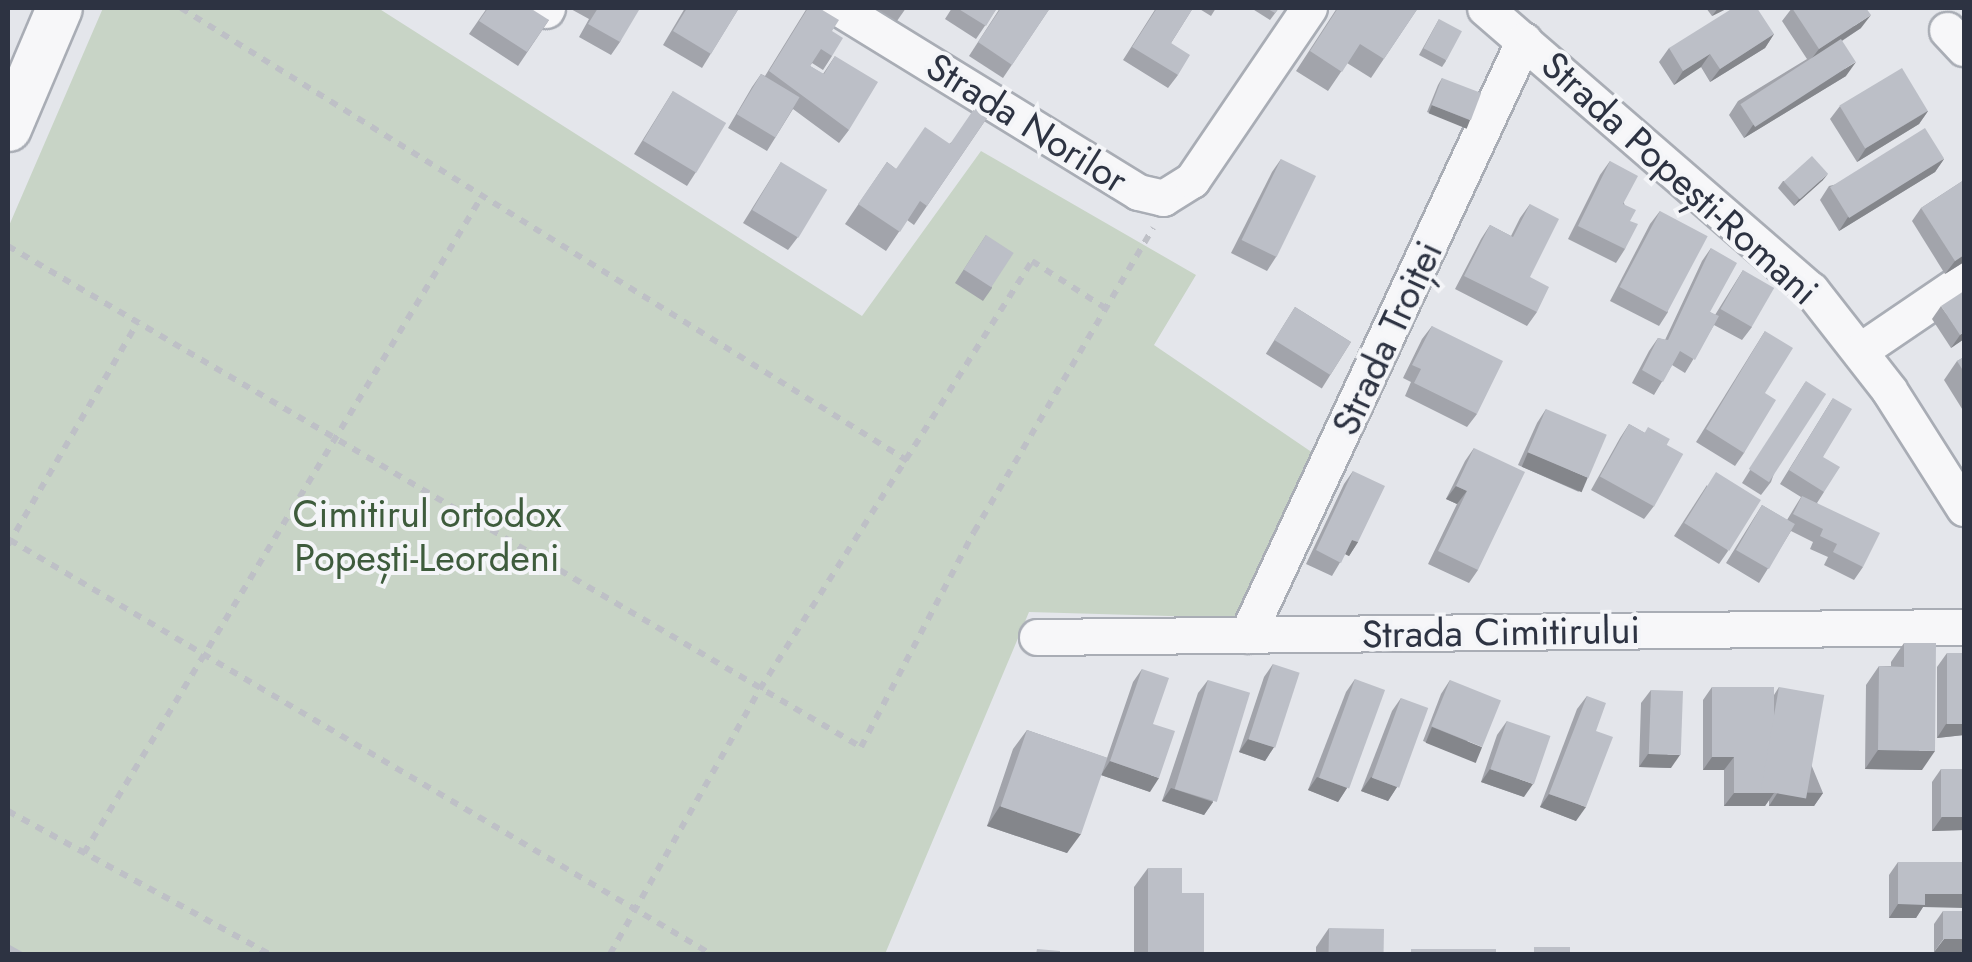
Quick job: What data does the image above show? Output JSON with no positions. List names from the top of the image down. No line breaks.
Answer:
{"streets":{"street":["Strada Norilor","Strada Popești-Romani","Strada Troiței","Strada Cimitirului"]},"crossings":[["Strada Popești-Romani","Strada Troiței"],["Strada Troiței","Strada Cimitirului"]],"parks":["Cimitirul ortodox Popești-Leordeni"]}
